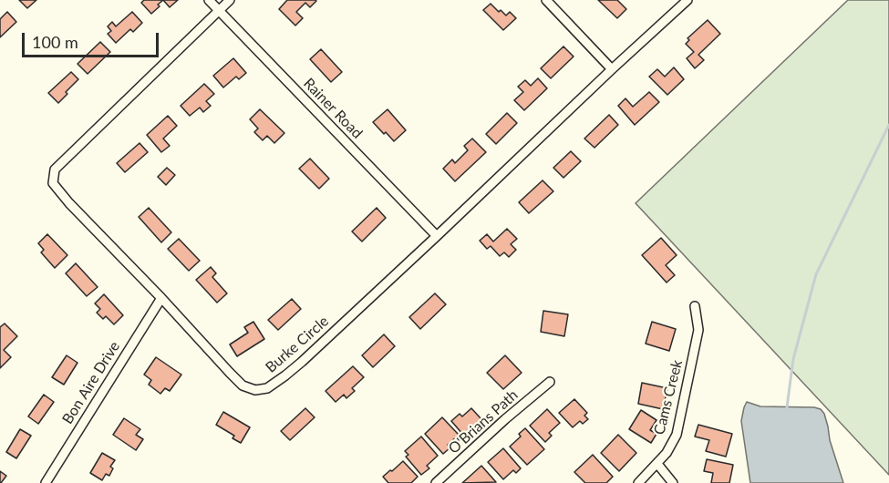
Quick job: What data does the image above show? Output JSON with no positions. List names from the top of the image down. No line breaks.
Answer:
{"streets":{"street":["Rainer Road","Burke Circle","Bon Aire Drive","Cams Creek","O'Brians Path"]},"crossings":[["Rainer Road","Burke Circle"],["Burke Circle","Bon Aire Drive"]],"scale_bar":"100 m"}
